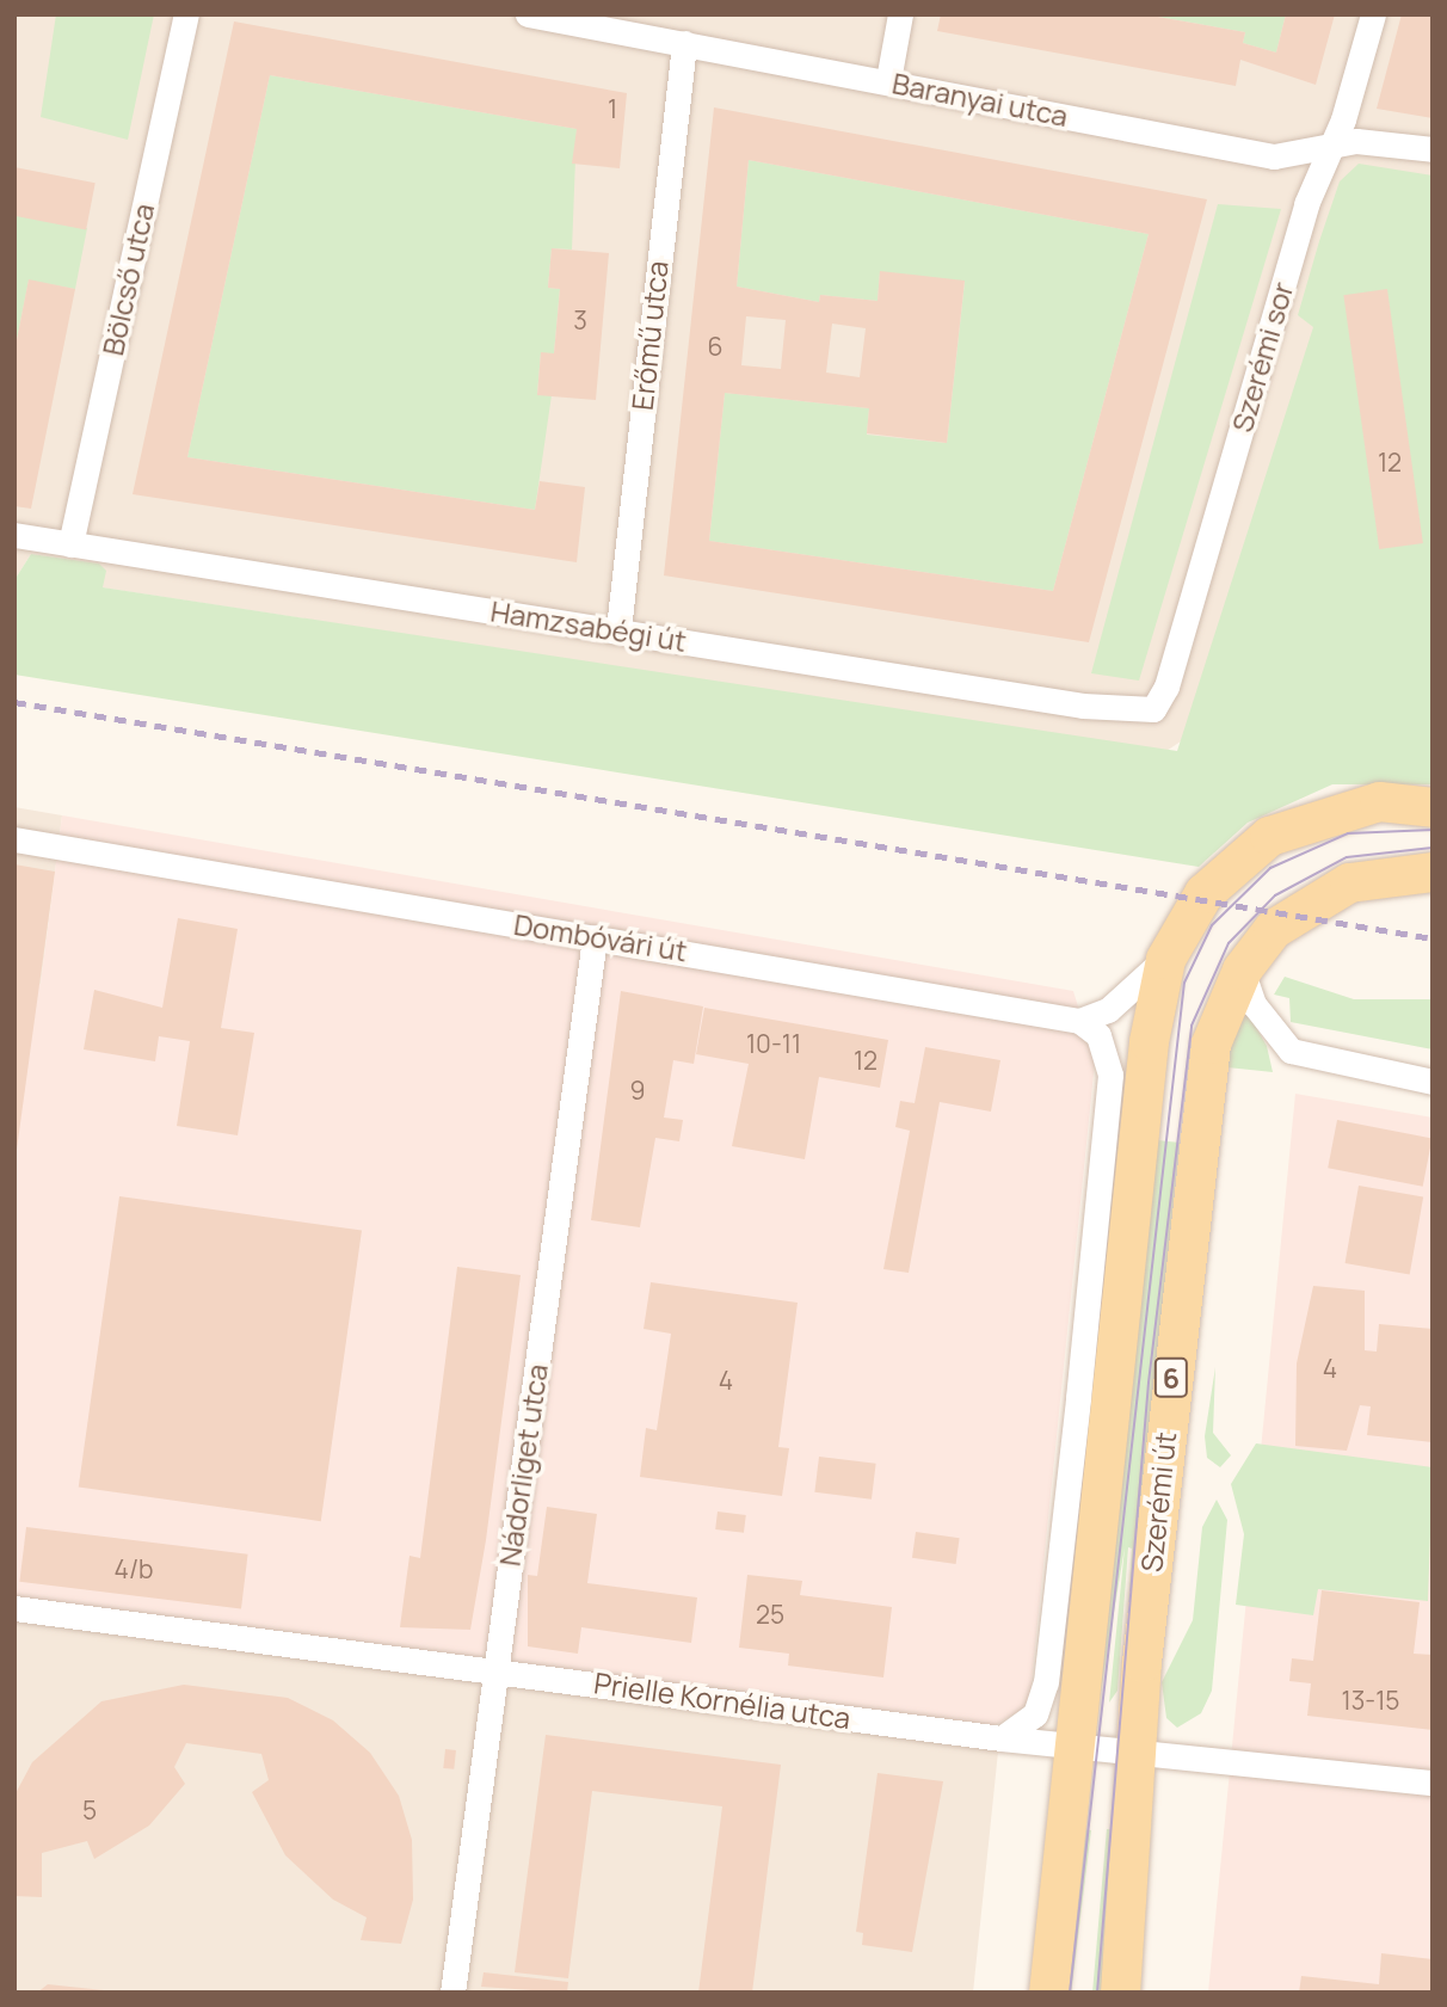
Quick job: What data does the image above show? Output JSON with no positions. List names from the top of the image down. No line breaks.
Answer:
{"streets":{"main road":["6","Szerémi út"],"street":["Baranyai utca","Bölcső utca","Erőmű utca","Szerémi sor","Hamzsabégi út","Dombóvári út","Nádorliget utca","Prielle Kornélia utca"]},"crossings":[["Baranyai utca","Erőmű utca"],["Baranyai utca","Szerémi sor"],["Bölcső utca","Hamzsabégi út"],["Erőmű utca","Hamzsabégi út"],["Szerémi sor","Hamzsabégi út"],["Dombóvári út","Nádorliget utca"],["Dombóvári út","Szerémi út"],["Nádorliget utca","Prielle Kornélia utca"],["Szerémi út","Prielle Kornélia utca"]],"house_numbers":["1","3","6","12","10-11","12","9","4","4","4/b","25","13-15","5"]}
